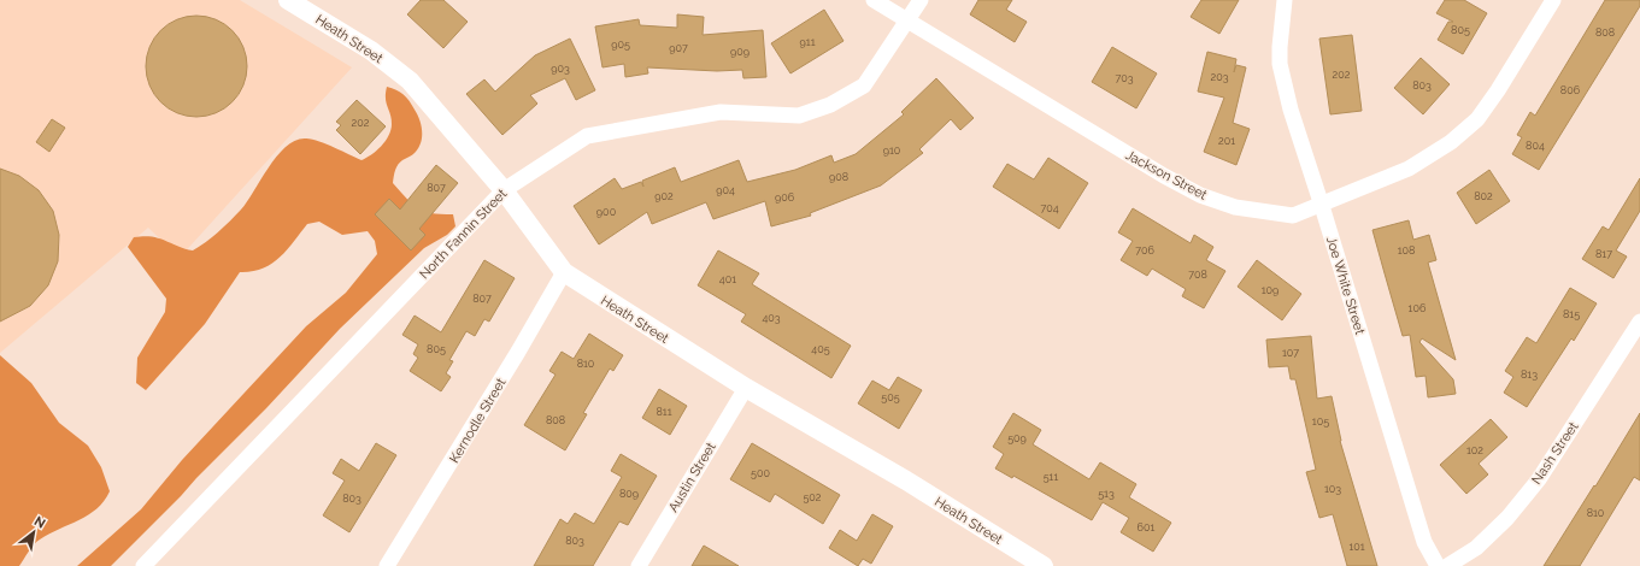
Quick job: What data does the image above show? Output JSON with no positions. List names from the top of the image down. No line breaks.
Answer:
{"streets":{"street":["Heath Street","Jackson Street","North Fannin Street","Joe White Street","Kernodle Street","Nash Street","Austin Street"]},"crossings":[["Heath Street","North Fannin Street"],["Heath Street","Kernodle Street"],["Heath Street","Austin Street"],["Jackson Street","North Fannin Street"],["Jackson Street","Joe White Street"]],"house_numbers":["805","808","911","905","907","909","903","202","203","703","803","806","202","201","804","910","908","807","904","902","802","906","704","900","706","108","817","708","401","109","807","106","815","403","805","405","107","810","813","505","811","808","105","509","102","500","511","103","809","513","502","803","810","601","803","101"],"north":"top right"}
